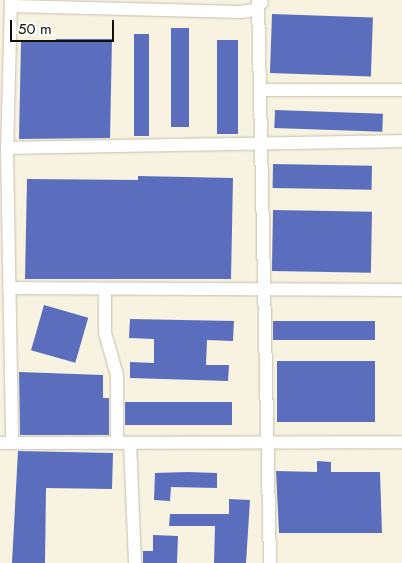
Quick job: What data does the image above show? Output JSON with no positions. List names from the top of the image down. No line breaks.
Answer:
{"scale_bar":"50 m"}
